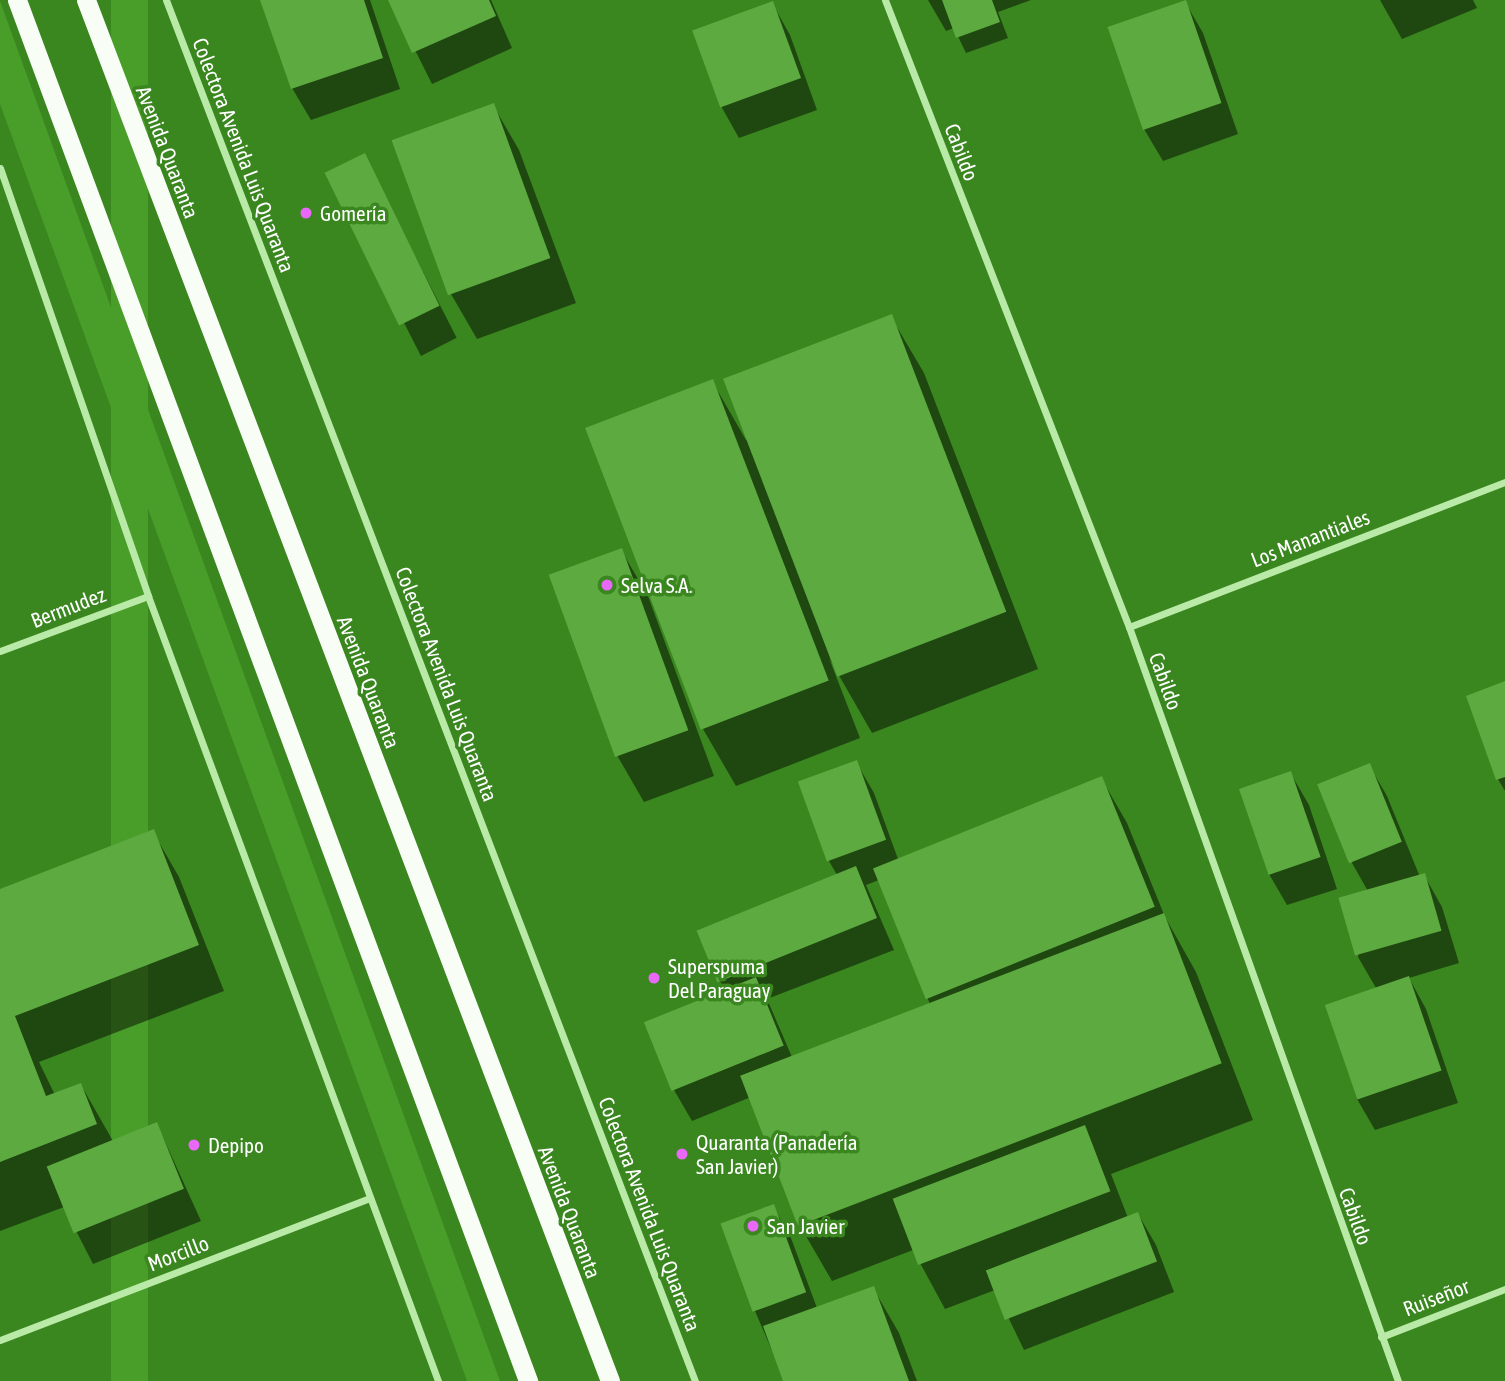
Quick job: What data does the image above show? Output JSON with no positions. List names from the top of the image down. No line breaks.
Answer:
{"streets":{"highway":["Avenida Quaranta"],"street":["Cabildo","Colectora Avenida Luis Quaranta","Los Manantiales","Bermudez","Morcillo","Ruiseñor"]},"crossings":[["Cabildo","Los Manantiales"],["Cabildo","Ruiseñor"]],"places":["Gomería","Selva S.A.","Superspuma Del Paraguay","Depipo","Quaranta (Panadería San Javier)","San Javier"]}
